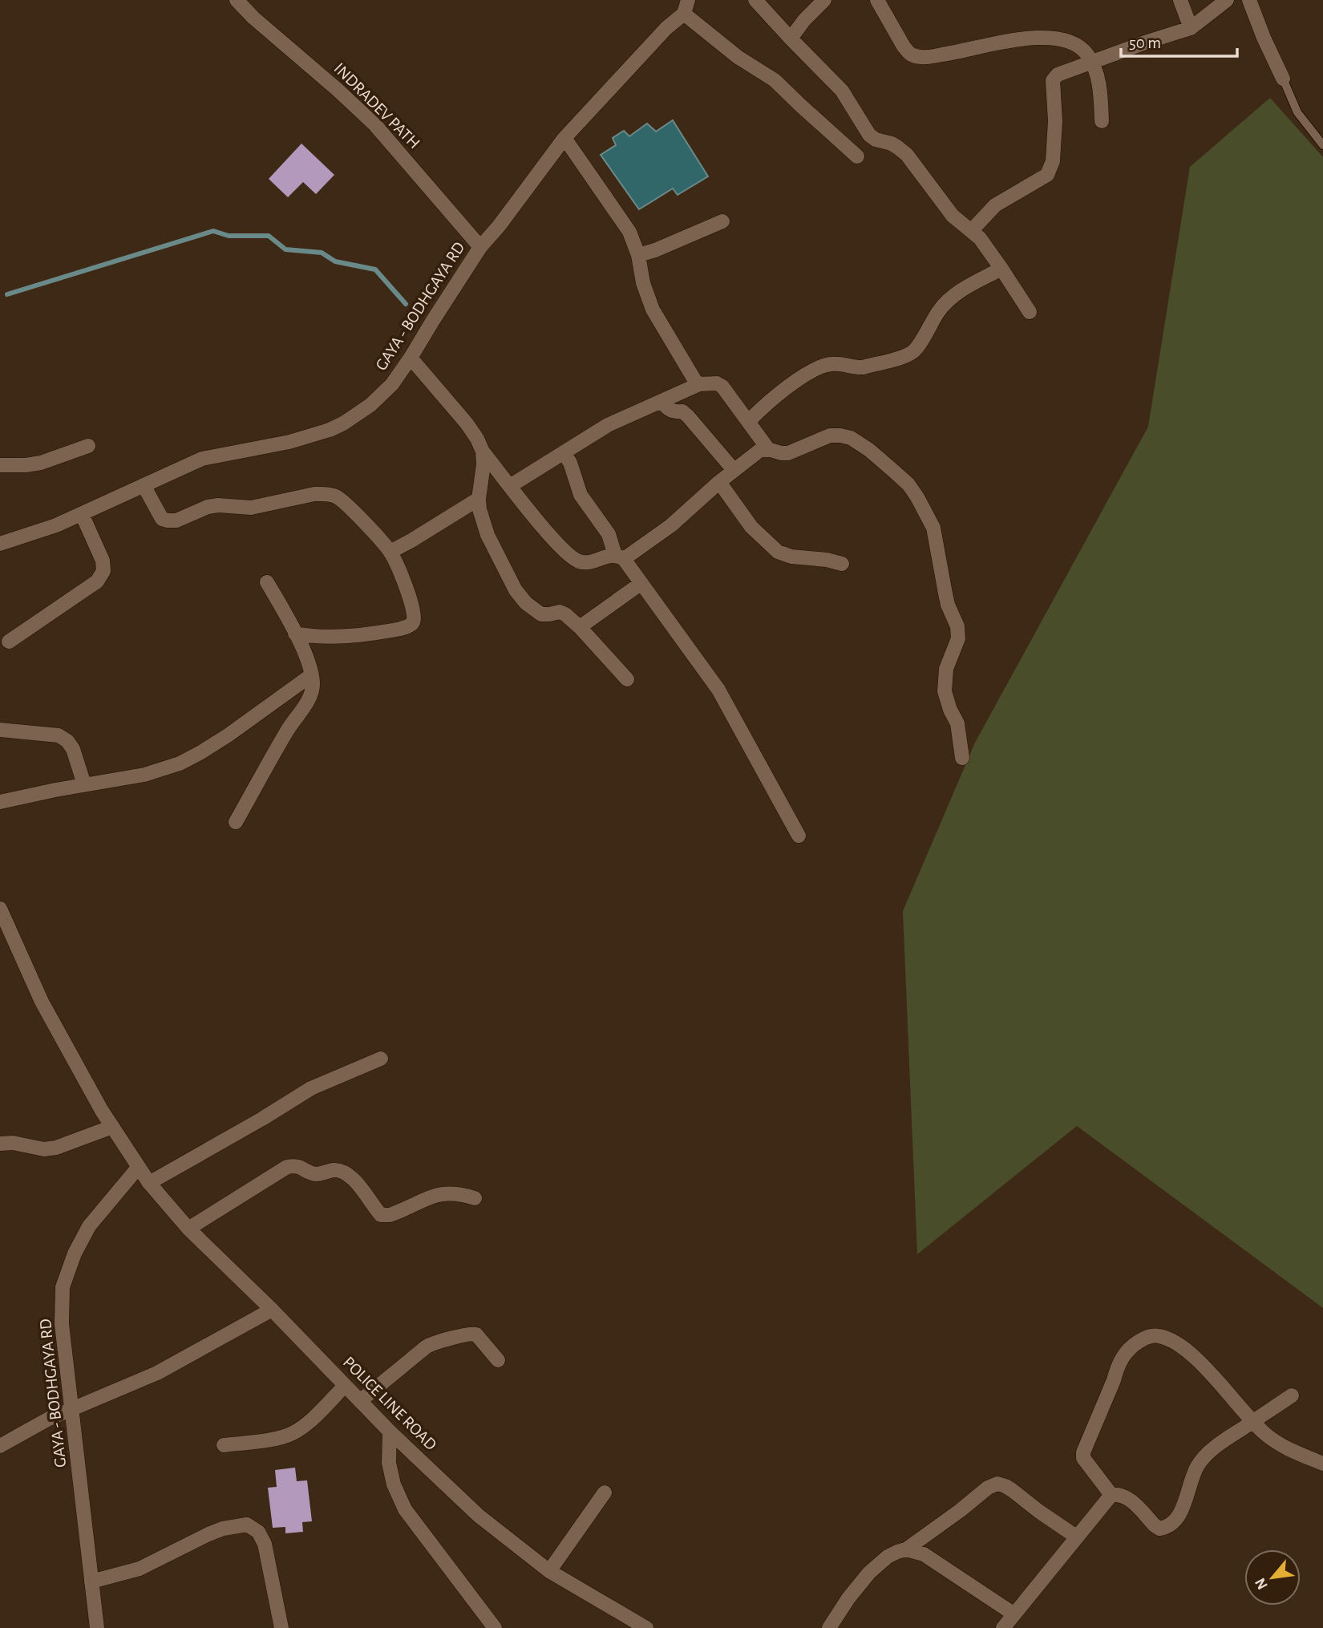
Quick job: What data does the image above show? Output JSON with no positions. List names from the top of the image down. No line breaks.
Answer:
{"streets":{"street":["INDRADEV PATH","GAYA - BODHGAYA RD","POLICE LINE ROAD"]},"crossings":[["INDRADEV PATH","GAYA - BODHGAYA RD"],["GAYA - BODHGAYA RD","POLICE LINE ROAD"]],"scale_bar":"50 m","north":"bottom left"}
